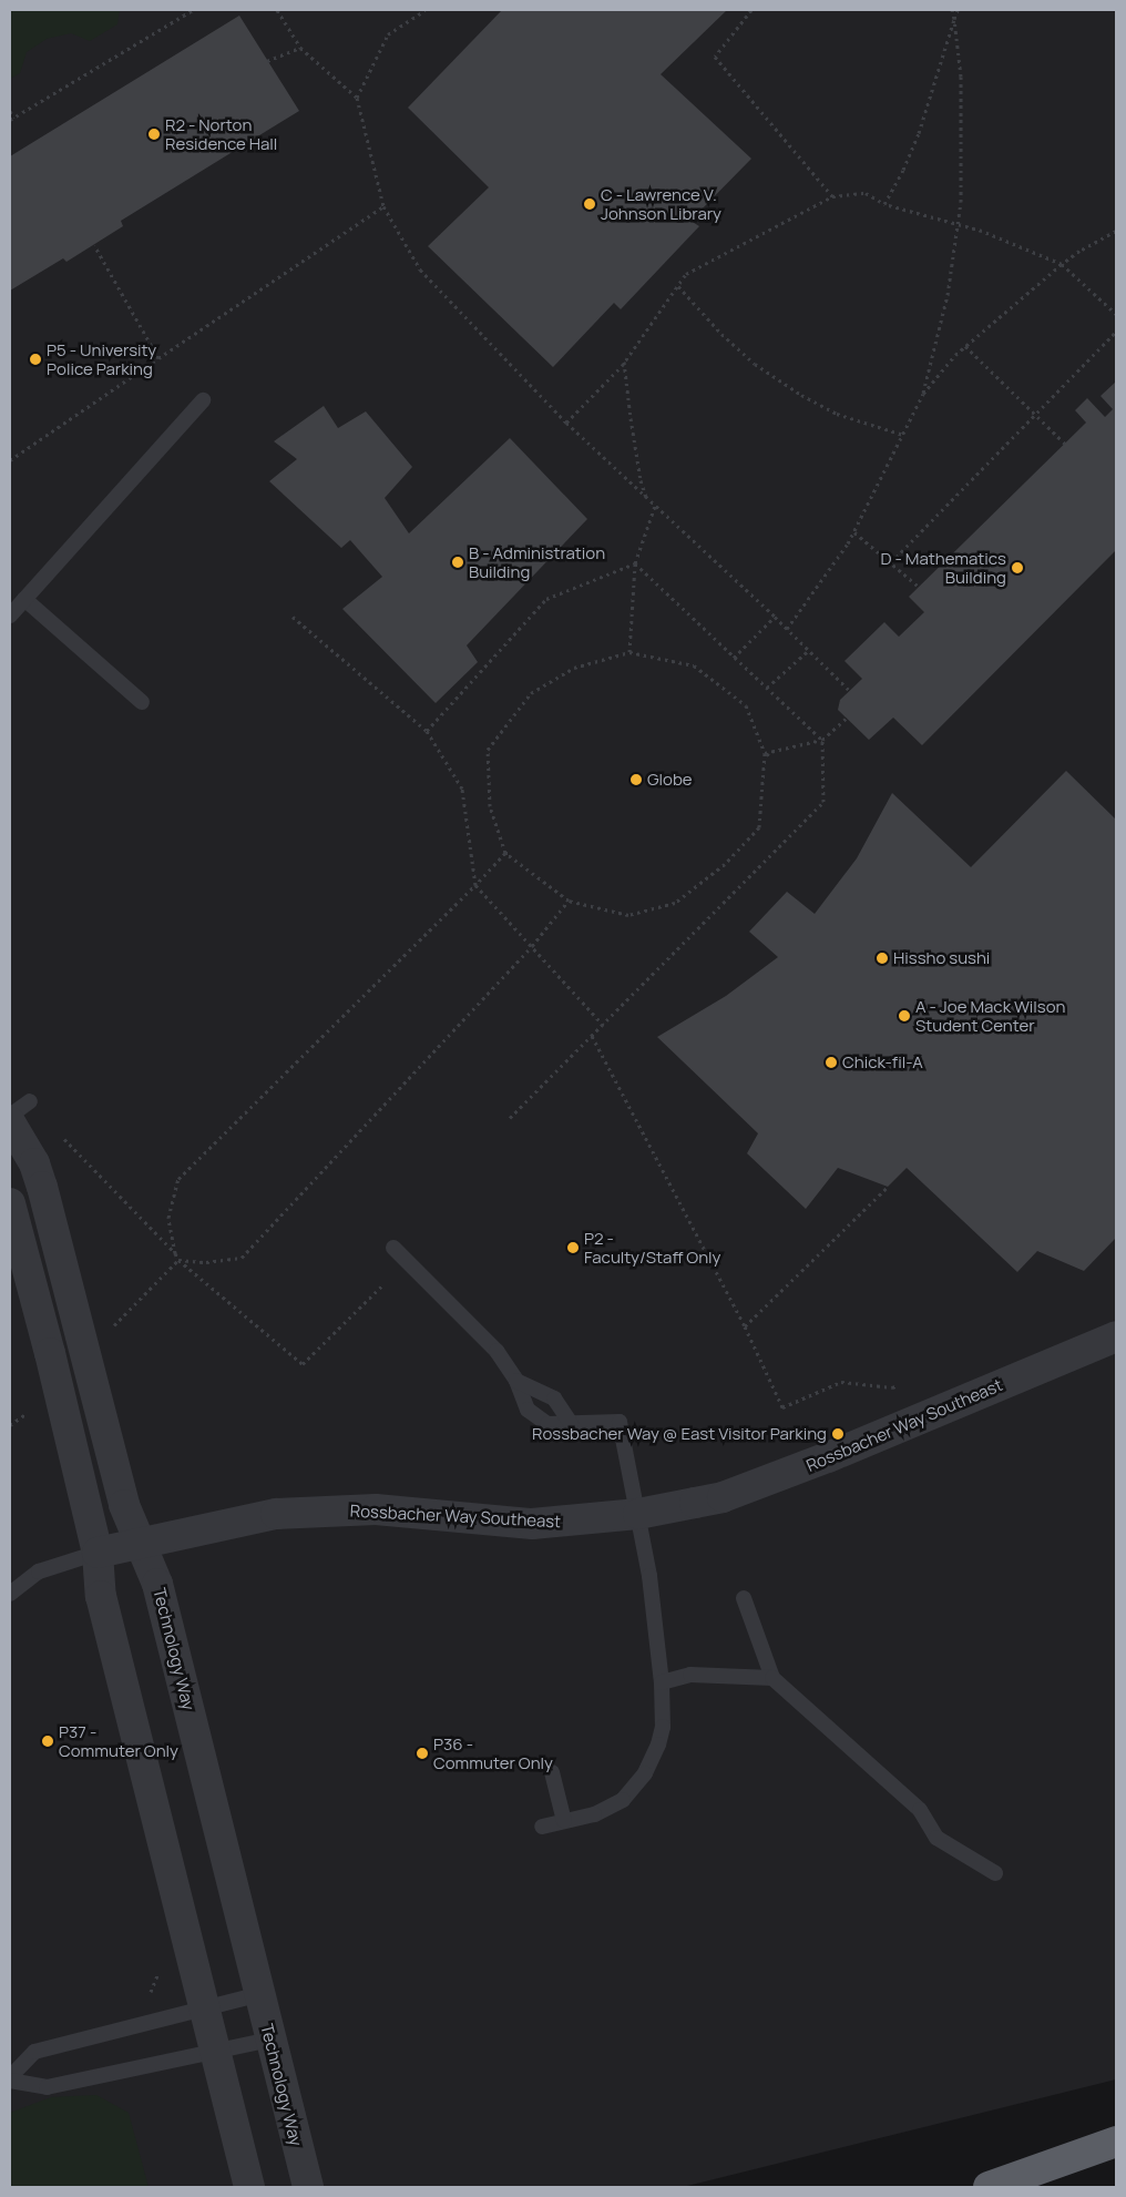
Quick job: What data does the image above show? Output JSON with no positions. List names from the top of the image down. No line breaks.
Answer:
{"streets":{"street":["Rossbacher Way Southeast","Technology Way"]},"crossings":[["Rossbacher Way Southeast","Technology Way"]],"places":["R2 - Norton Residence Hall","C - Lawrence V. Johnson Library","P5 - University Police Parking","B - Administration Building","D - Mathematics Building","Globe","Hissho sushi","A - Joe Mack Wilson Student Center","Chick-fil-A","P2 - Faculty/Staff Only","Rossbacher Way @ East Visitor Parking","P37 - Commuter Only","P36 - Commuter Only"]}
